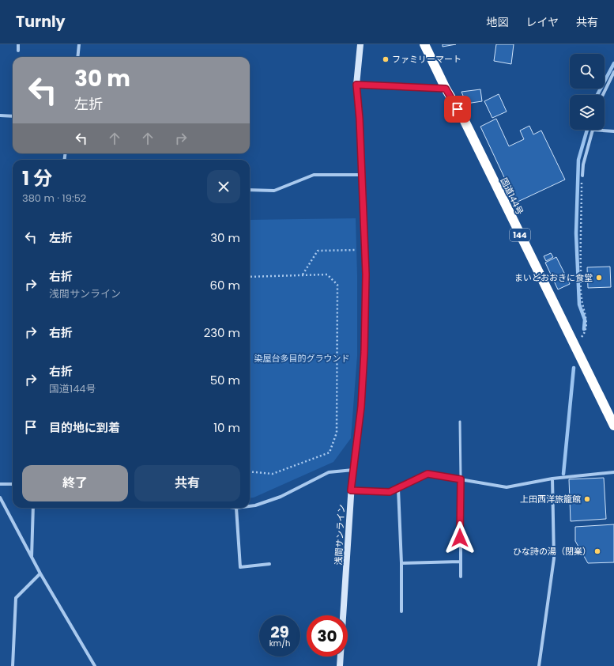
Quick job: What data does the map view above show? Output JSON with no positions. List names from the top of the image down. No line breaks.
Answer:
{"streets":{"highway":["国道144号","144"],"street":["浅間サンライン"]},"parks":["染屋台多目的グラウンド"],"places":["ファミリーマート","まいどおおきに食堂","上田西洋旅籠館","ひな詩の湯（閉業）"],"page":{"header":"Turnly","nav":["地図","レイヤ","共有"],"turn":["30 m","左折"],"heading":["1 分","380 m · 19:52"],"list":[{"name":"左折","value":"30 m"},{"name":"右折","note":"浅間サンライン","value":"60 m"},{"name":"右折","value":"230 m"},{"name":"右折","note":"国道144号","value":"50 m"},{"name":"目的地に到着","value":"10 m"}],"buttons":["終了","共有"],"speed":"29 km/h","limit":"30"}}
